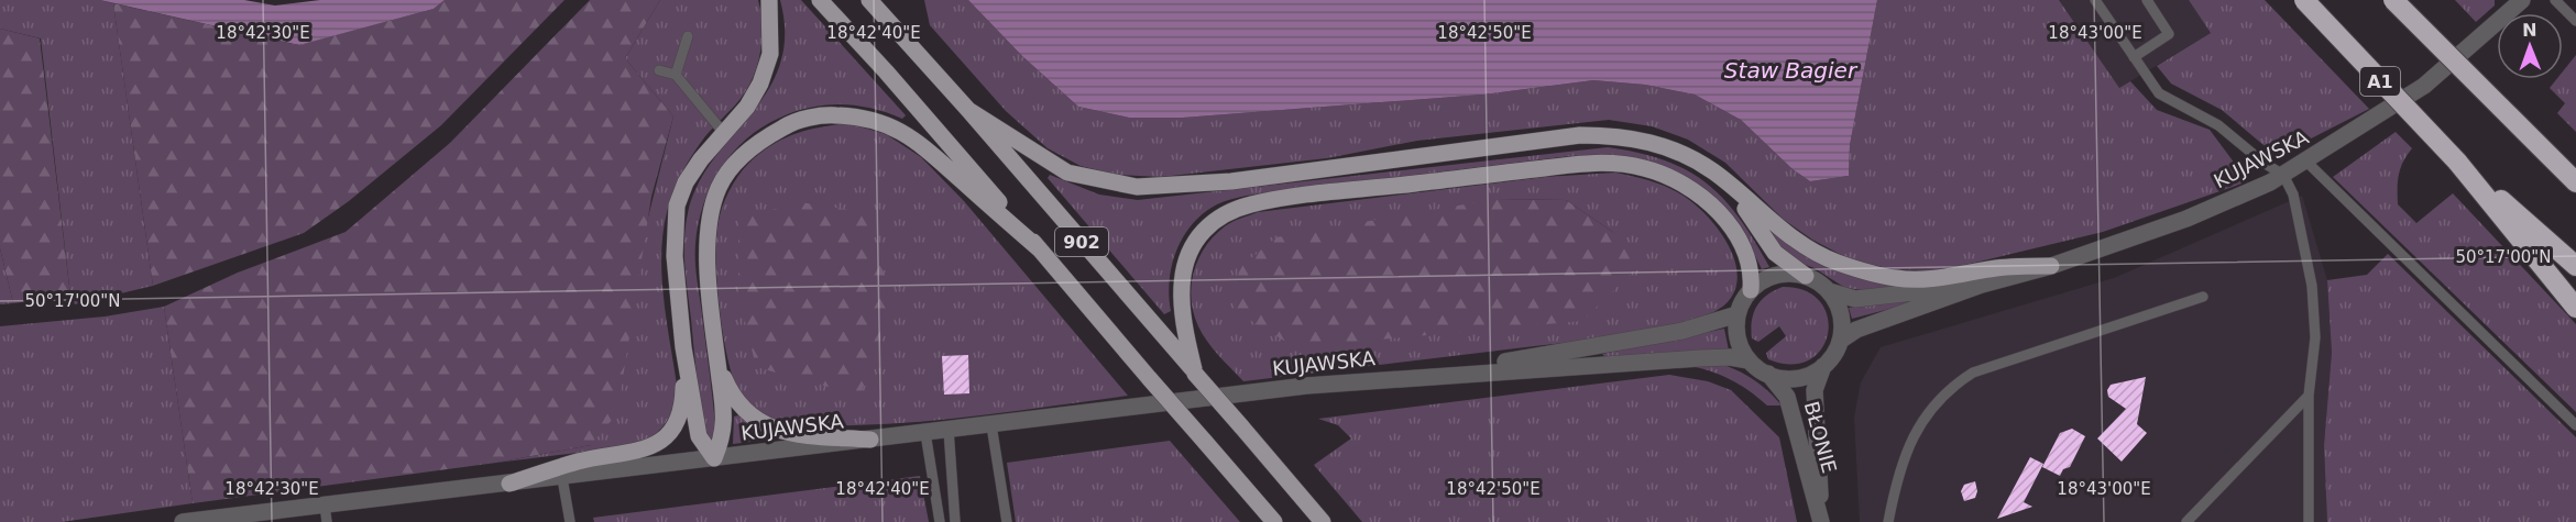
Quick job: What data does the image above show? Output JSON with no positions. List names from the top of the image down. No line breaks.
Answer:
{"streets":{"highway":["A1"],"main road":["902"],"street":["KUJAWSKA","BŁONIE"]},"crossings":[["KUJAWSKA","BŁONIE"]],"water":["Staw Bagier"],"north":"top","coordinates":["18°42'30\"E","18°42'40\"E","18°42'50\"E","18°43'00\"E","50°17'00\"N"]}
